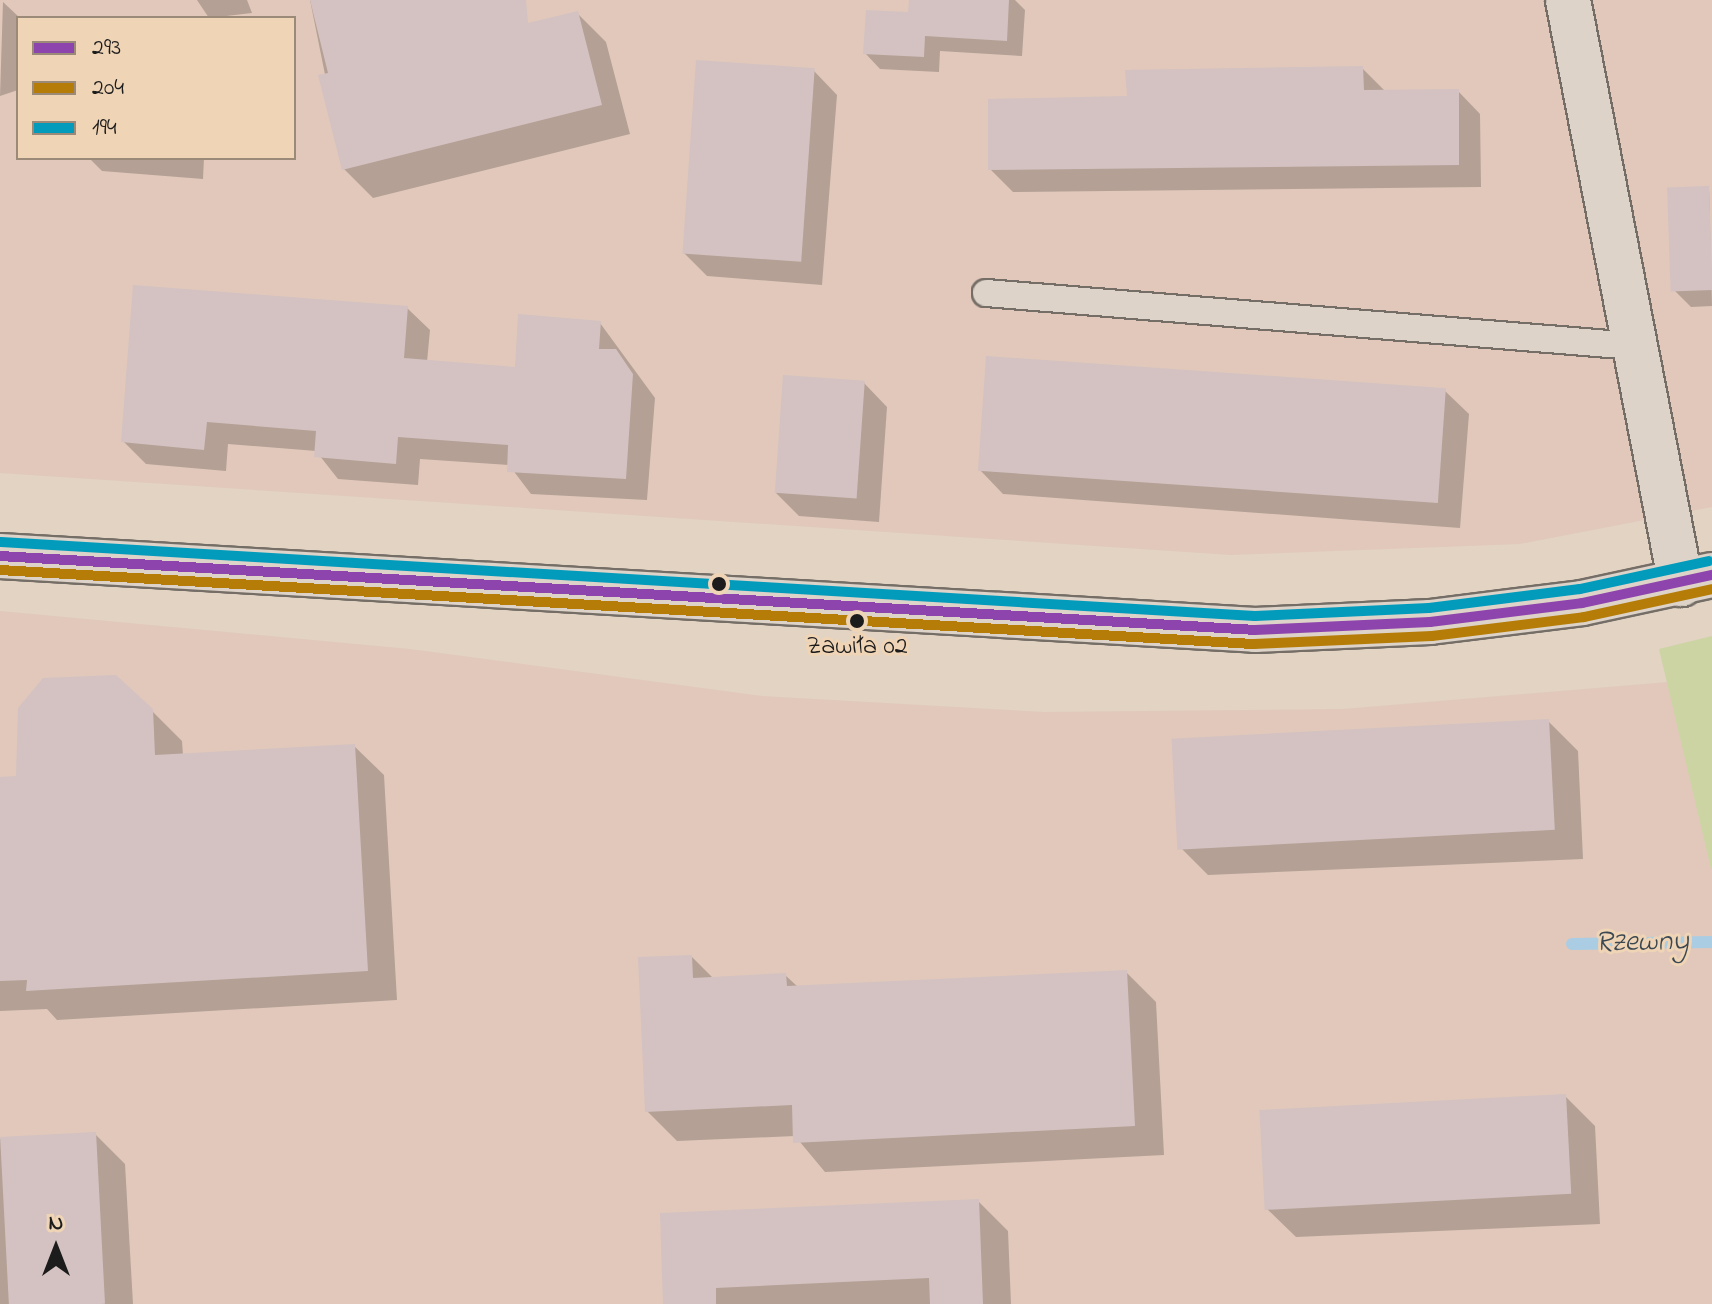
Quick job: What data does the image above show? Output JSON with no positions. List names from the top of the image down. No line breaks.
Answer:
{"water":["Rzewny"],"places":["Zawiła 02"],"lines":["transit line 194","transit line 293","transit line 204"],"legend":["293","204","194"],"north":"top"}
